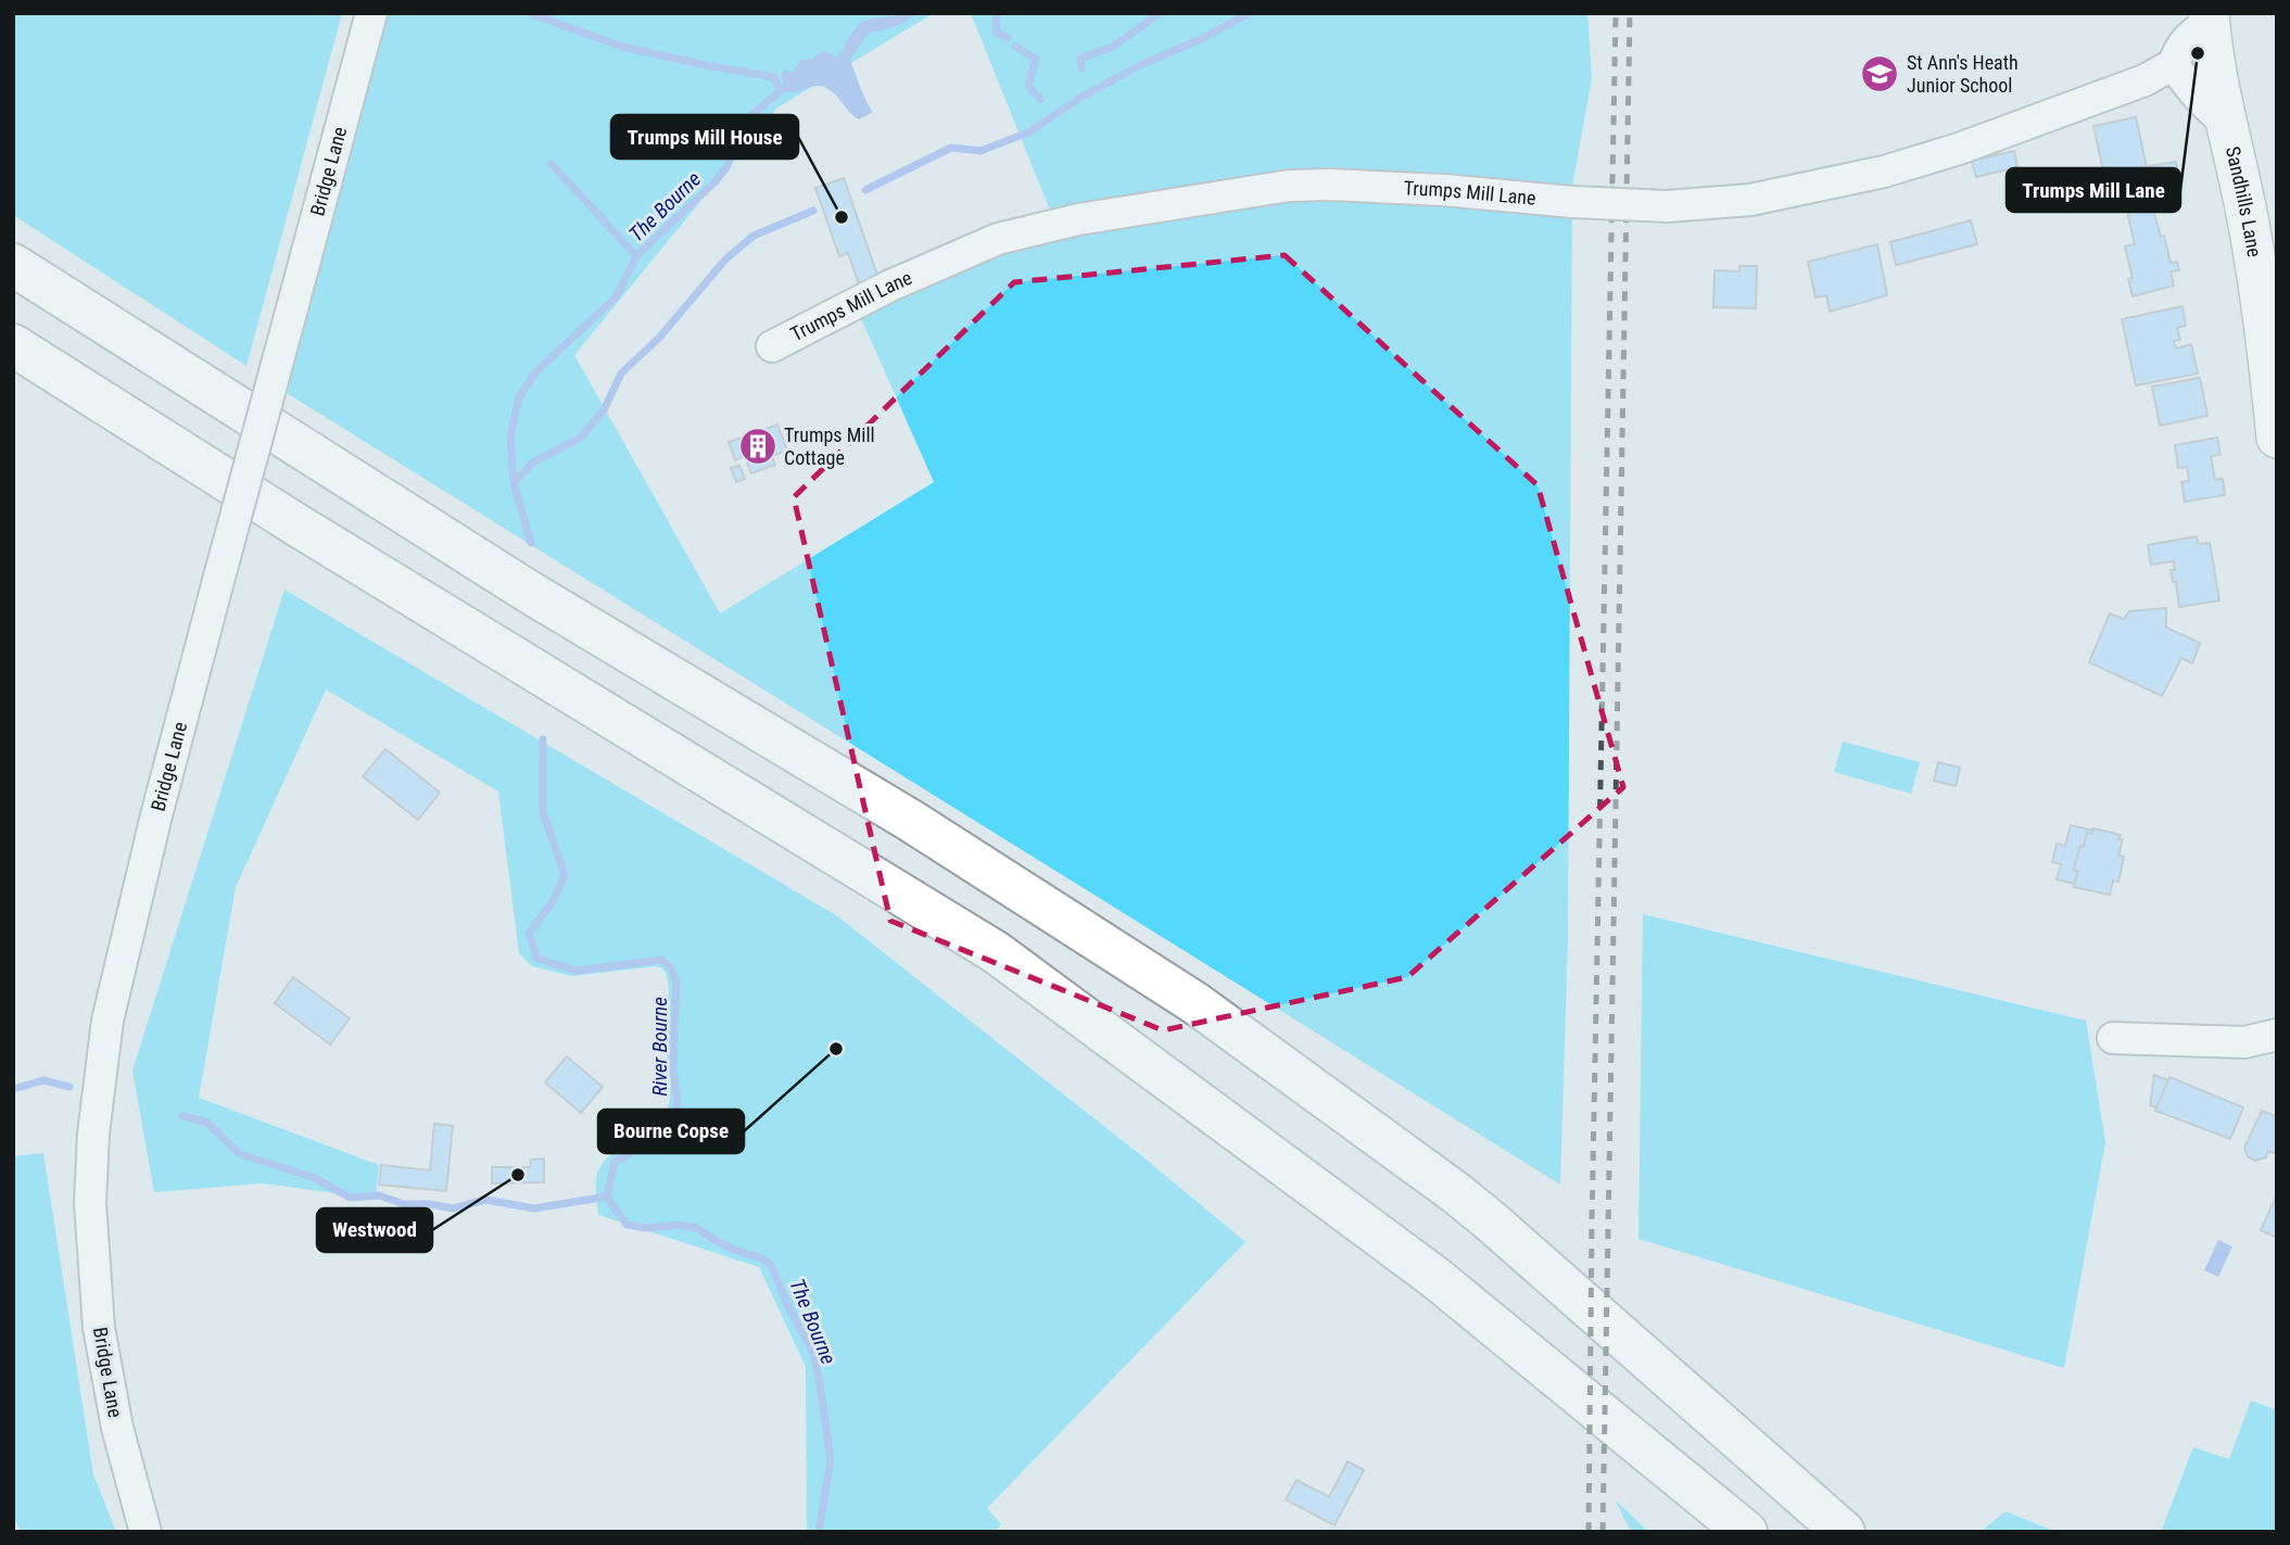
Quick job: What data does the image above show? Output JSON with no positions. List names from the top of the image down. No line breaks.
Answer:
{"streets":{"main road":["Sandhills Lane"],"street":["Bridge Lane","Trumps Mill Lane"]},"water":["The Bourne","River Bourne"],"places":{"other":["Trumps Mill Lane","Trumps Mill House","Bourne Copse","Westwood"],"school or university":["St Ann's Heath Junior School"],"building":["Trumps Mill Cottage"]}}
